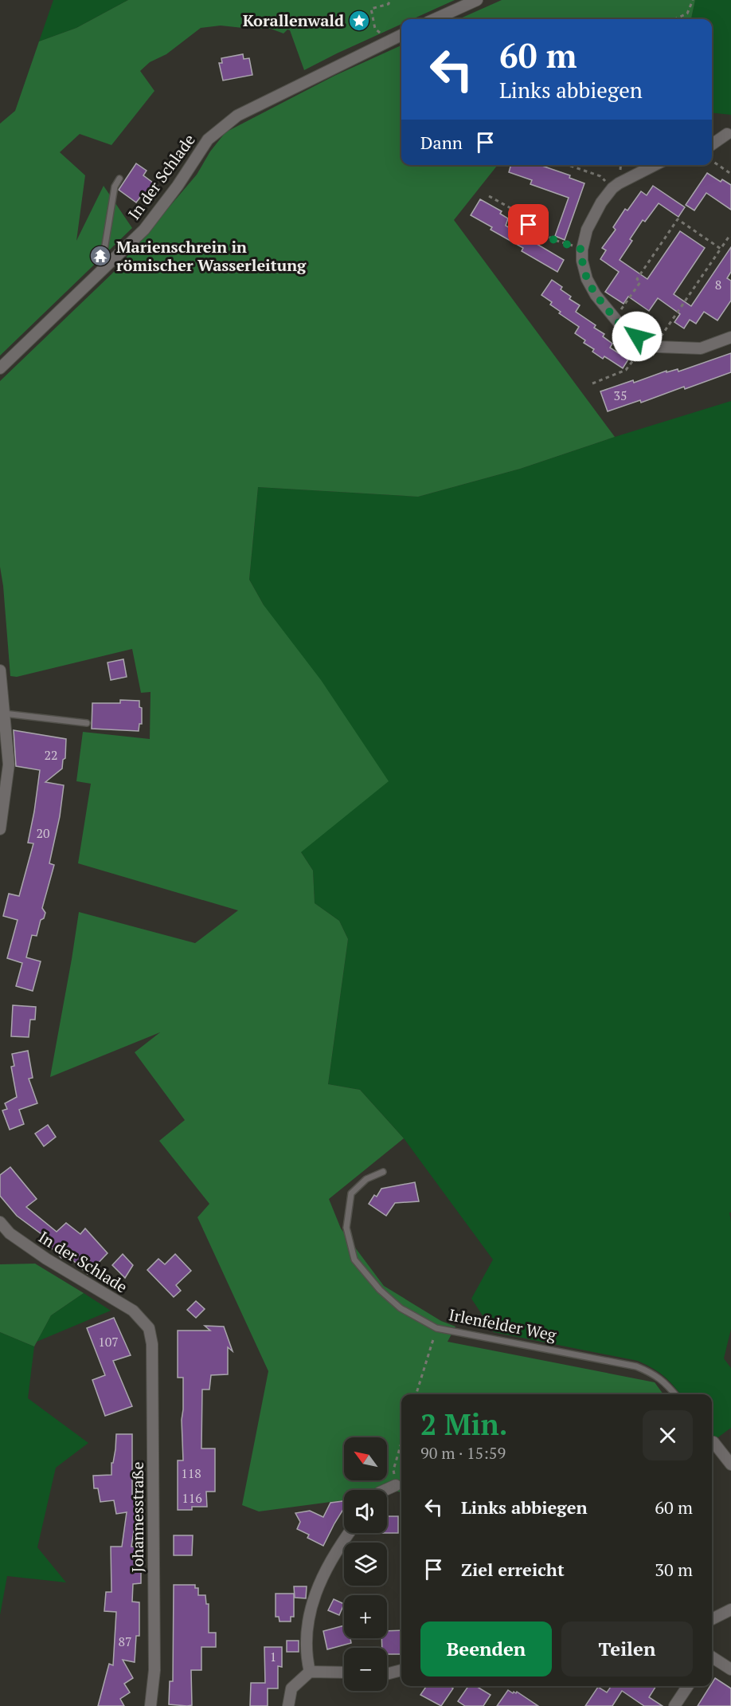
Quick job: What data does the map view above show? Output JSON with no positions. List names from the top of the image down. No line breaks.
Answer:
{"streets":{"street":["In der Schlade","Johannesstraße"],"lane":["Irlenfelder Weg"]},"crossings":[["In der Schlade","Johannesstraße"]],"places":{"place":["Korallenwald"],"temple":["Marienschrein in römischer Wasserleitung"]},"house_numbers":["8","35","22","20","107","118","116","87","1"],"north":"top left","page":{"turn":["60 m","Links abbiegen"],"then":"Dann","heading":["2 Min.","90 m · 15:59"],"map_buttons":["+","−"],"list":[{"name":"Links abbiegen","value":"60 m"},{"name":"Ziel erreicht","value":"30 m"}],"buttons":["Beenden","Teilen"]}}
